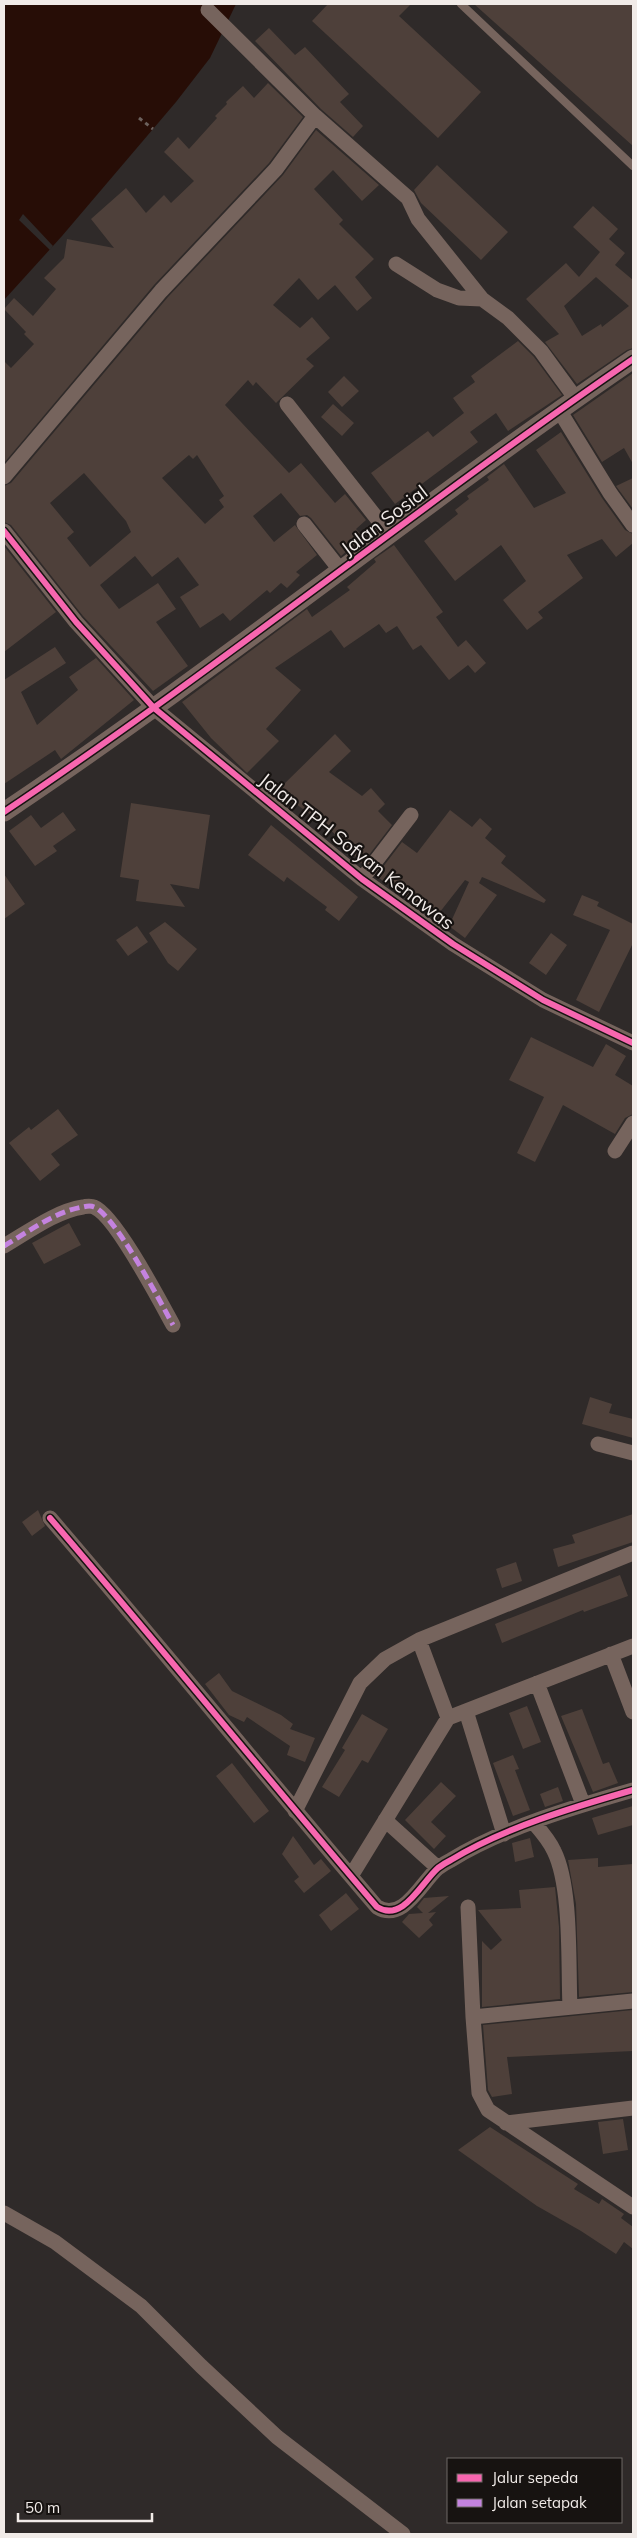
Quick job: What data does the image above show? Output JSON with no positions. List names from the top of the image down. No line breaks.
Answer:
{"streets":{"street":["Jalan Sosial","Jalan TPH Sofyan Kenawas"]},"crossings":[["Jalan Sosial","Jalan TPH Sofyan Kenawas"]],"legend":["Jalur sepeda","Jalan setapak"],"scale_bar":"50 m"}
